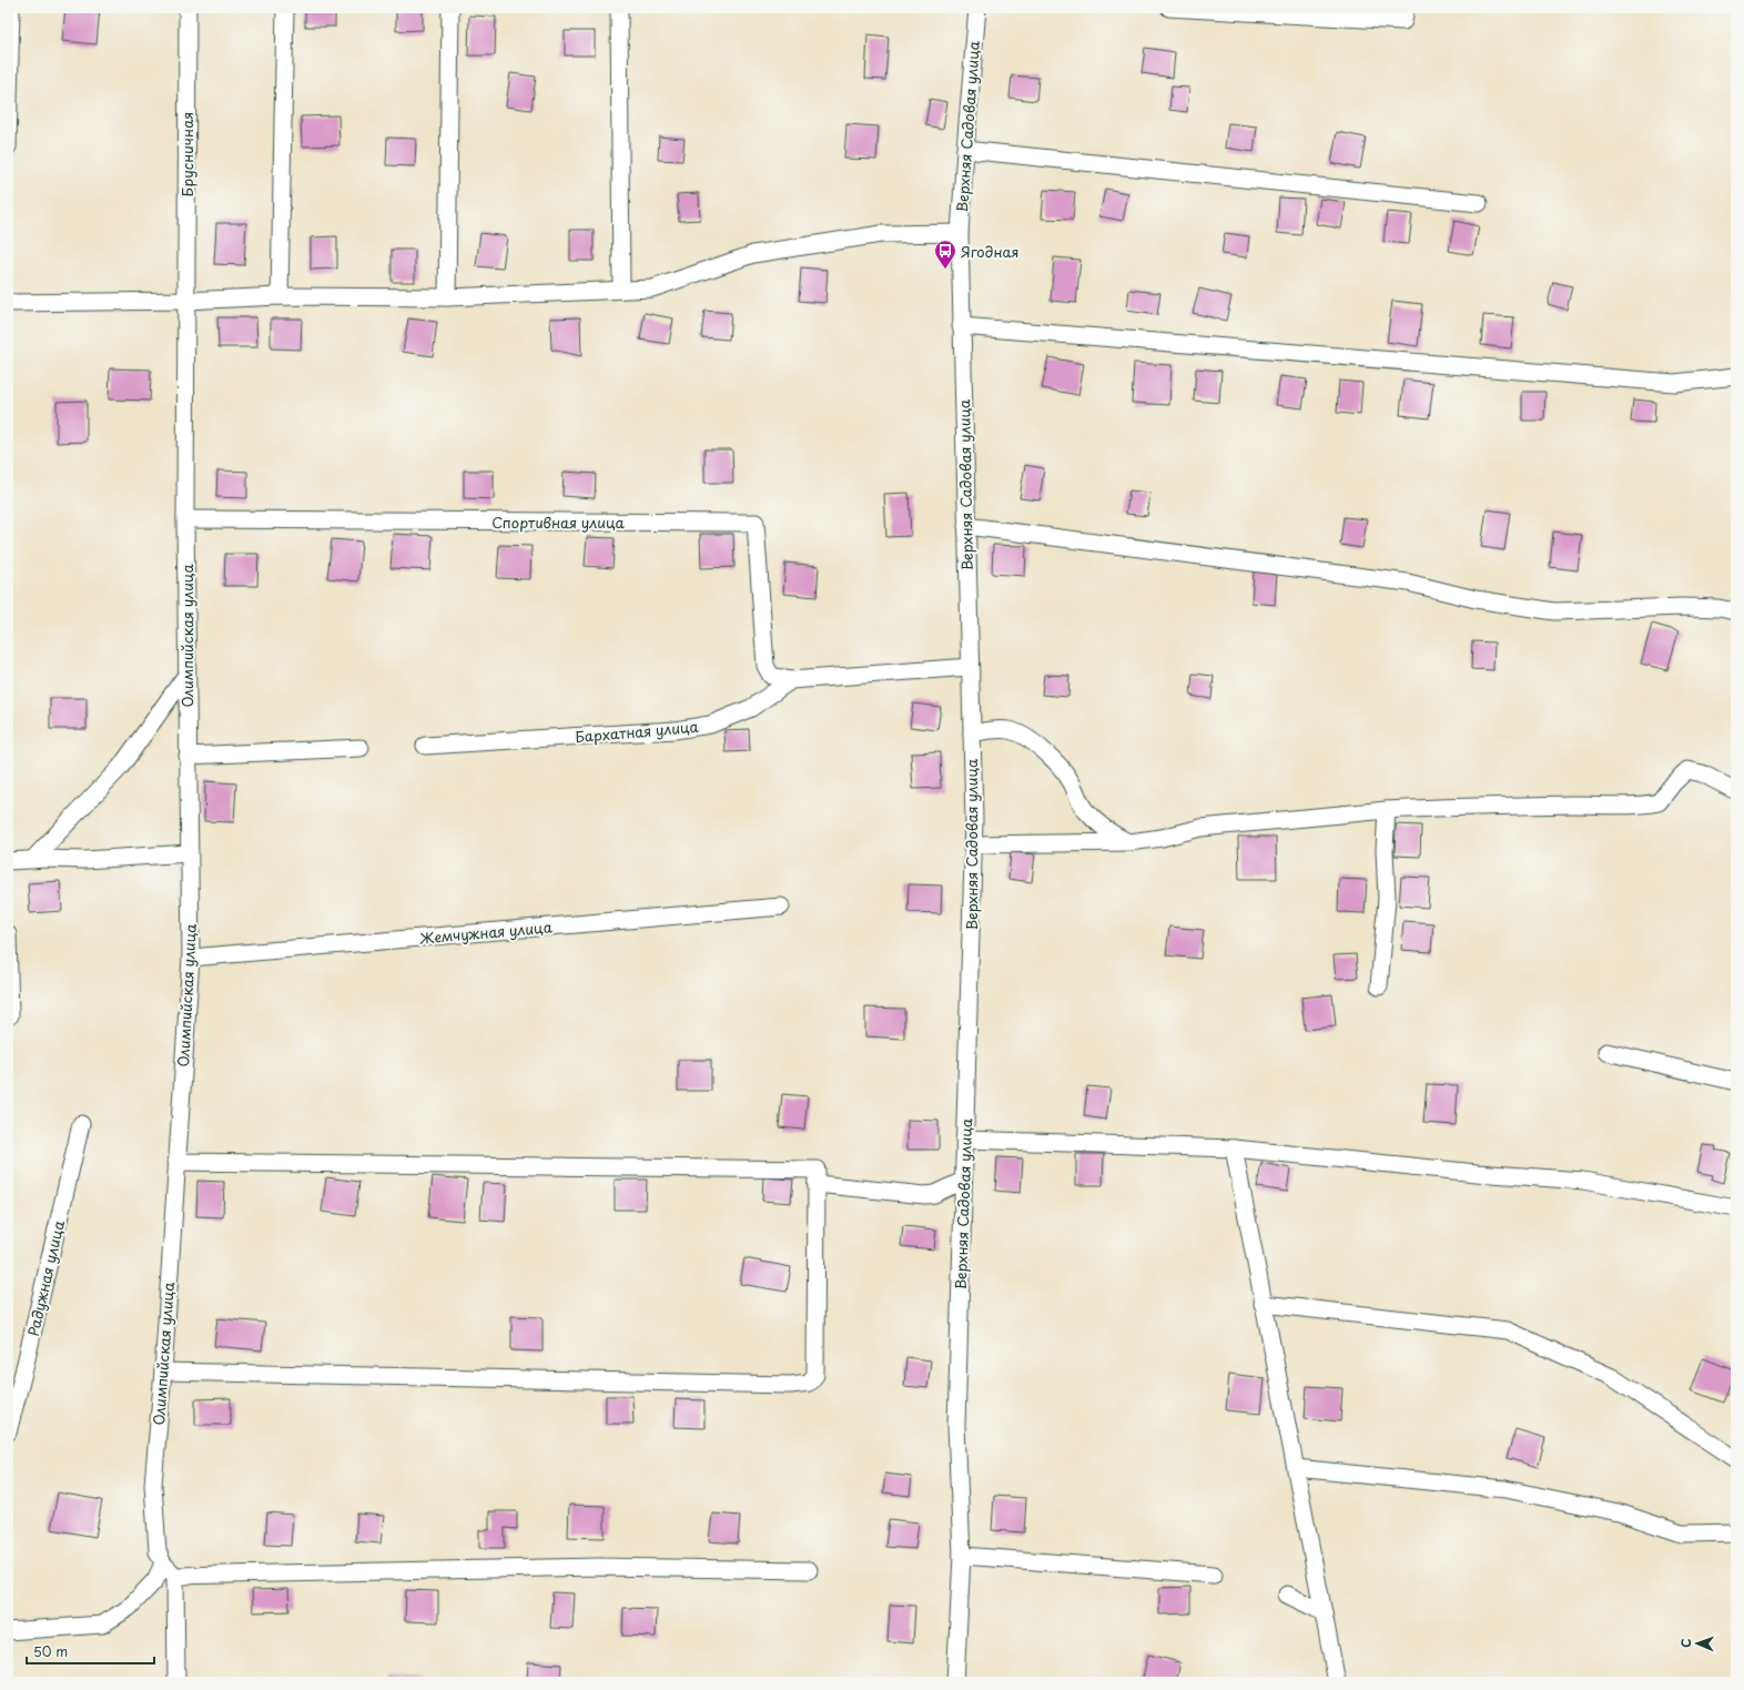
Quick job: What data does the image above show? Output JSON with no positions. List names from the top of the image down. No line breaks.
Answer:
{"streets":{"street":["Верхняя Садовая улица","Брусничная","Спортивная улица","Олимпийская улица","Бархатная улица","Жемчужная улица","Радужная улица"]},"crossings":[["Брусничная","Олимпийская улица"],["Спортивная улица","Олимпийская улица"],["Спортивная улица","Бархатная улица"],["Олимпийская улица","Жемчужная улица"]],"places":{"bus stop":["Ягодная"]},"scale_bar":"50 m","north":"left"}
